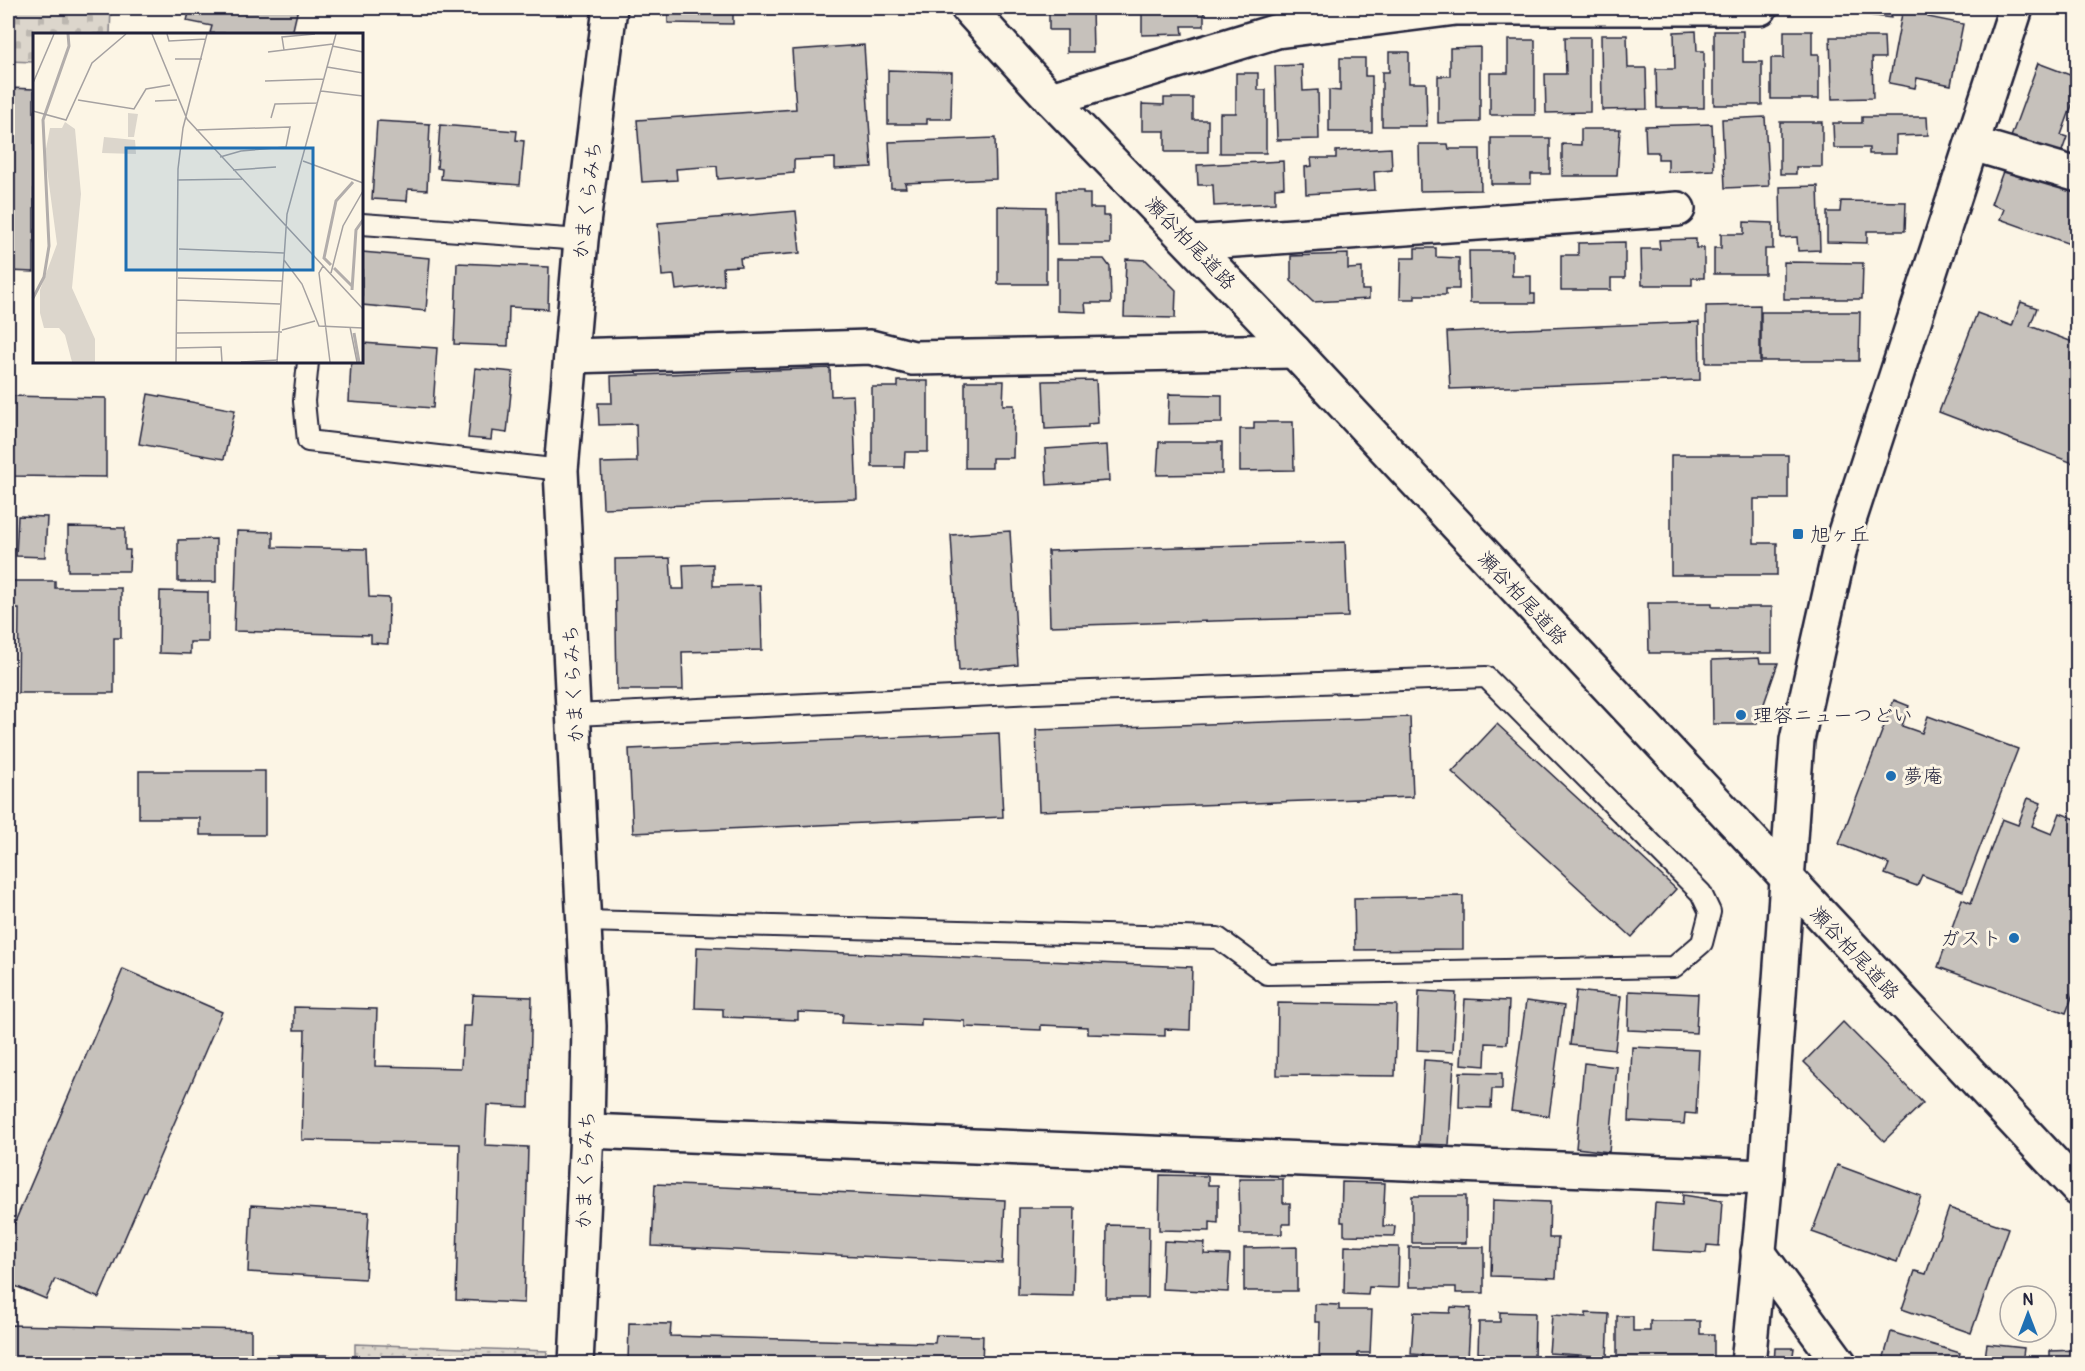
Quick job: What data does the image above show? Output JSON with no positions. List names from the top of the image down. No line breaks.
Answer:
{"streets":{"street":["かまくらみち","瀬谷柏尾道路"]},"places":{"transit":["旭ヶ丘"],"other":["理容ニューつどい","夢庵","ガスト"]},"north":"top"}
